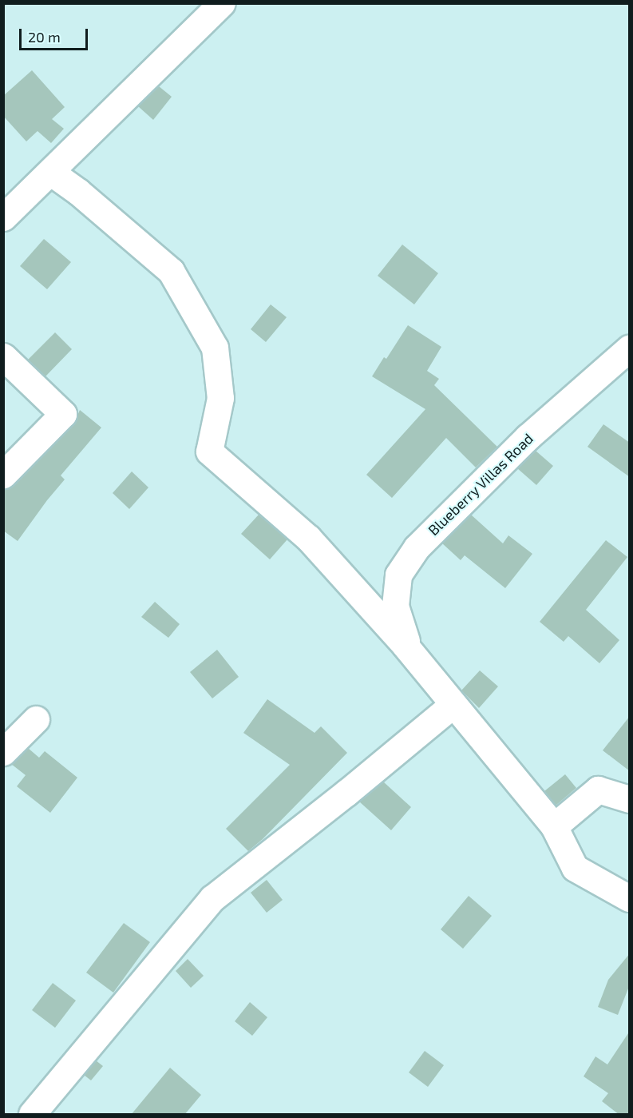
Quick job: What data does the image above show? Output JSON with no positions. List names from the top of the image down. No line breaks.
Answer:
{"streets":{"street":["Blueberry Villas Road"]},"scale_bar":"20 m"}
